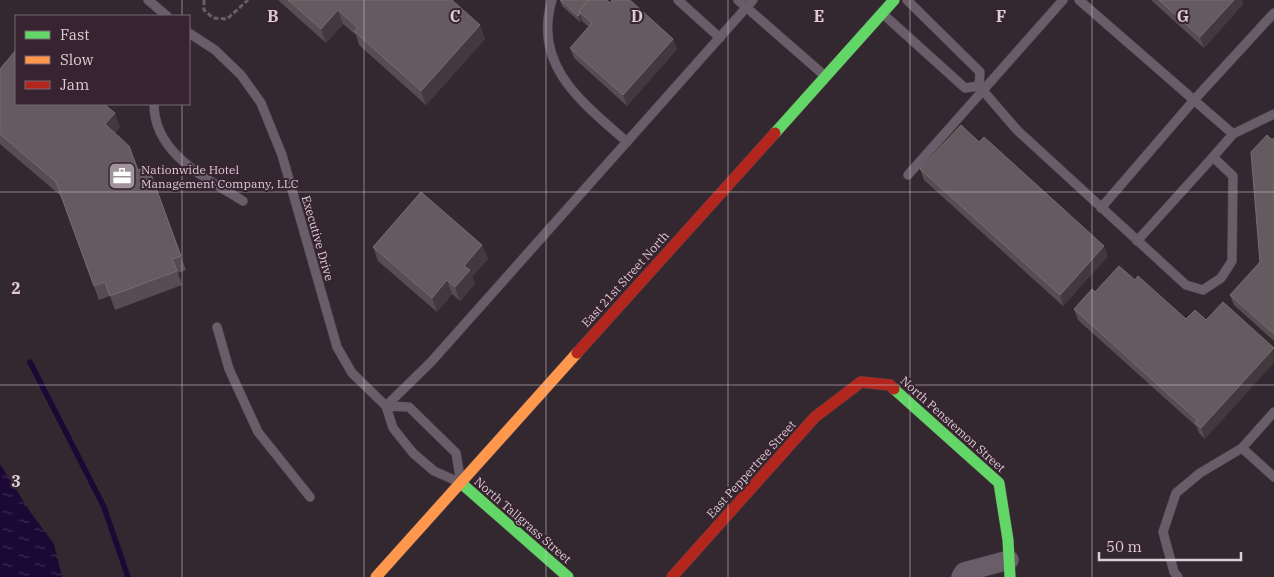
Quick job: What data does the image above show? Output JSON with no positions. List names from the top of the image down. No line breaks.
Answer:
{"streets":{"main road":["East 21st Street North","North Penstemon Street","East Peppertree Street","North Tallgrass Street"],"lane":["Executive Drive"]},"crossings":[["Executive Drive","East 21st Street North"],["Executive Drive","North Tallgrass Street"],["East 21st Street North","North Tallgrass Street"],["North Penstemon Street","East Peppertree Street"]],"places":{"office":["Nationwide Hotel Management Company, LLC"]},"legend":["Fast","Slow","Jam"],"scale_bar":"50 m","grid":{"columns":["B","C","D","E","F","G"],"rows":["2","3"]}}
